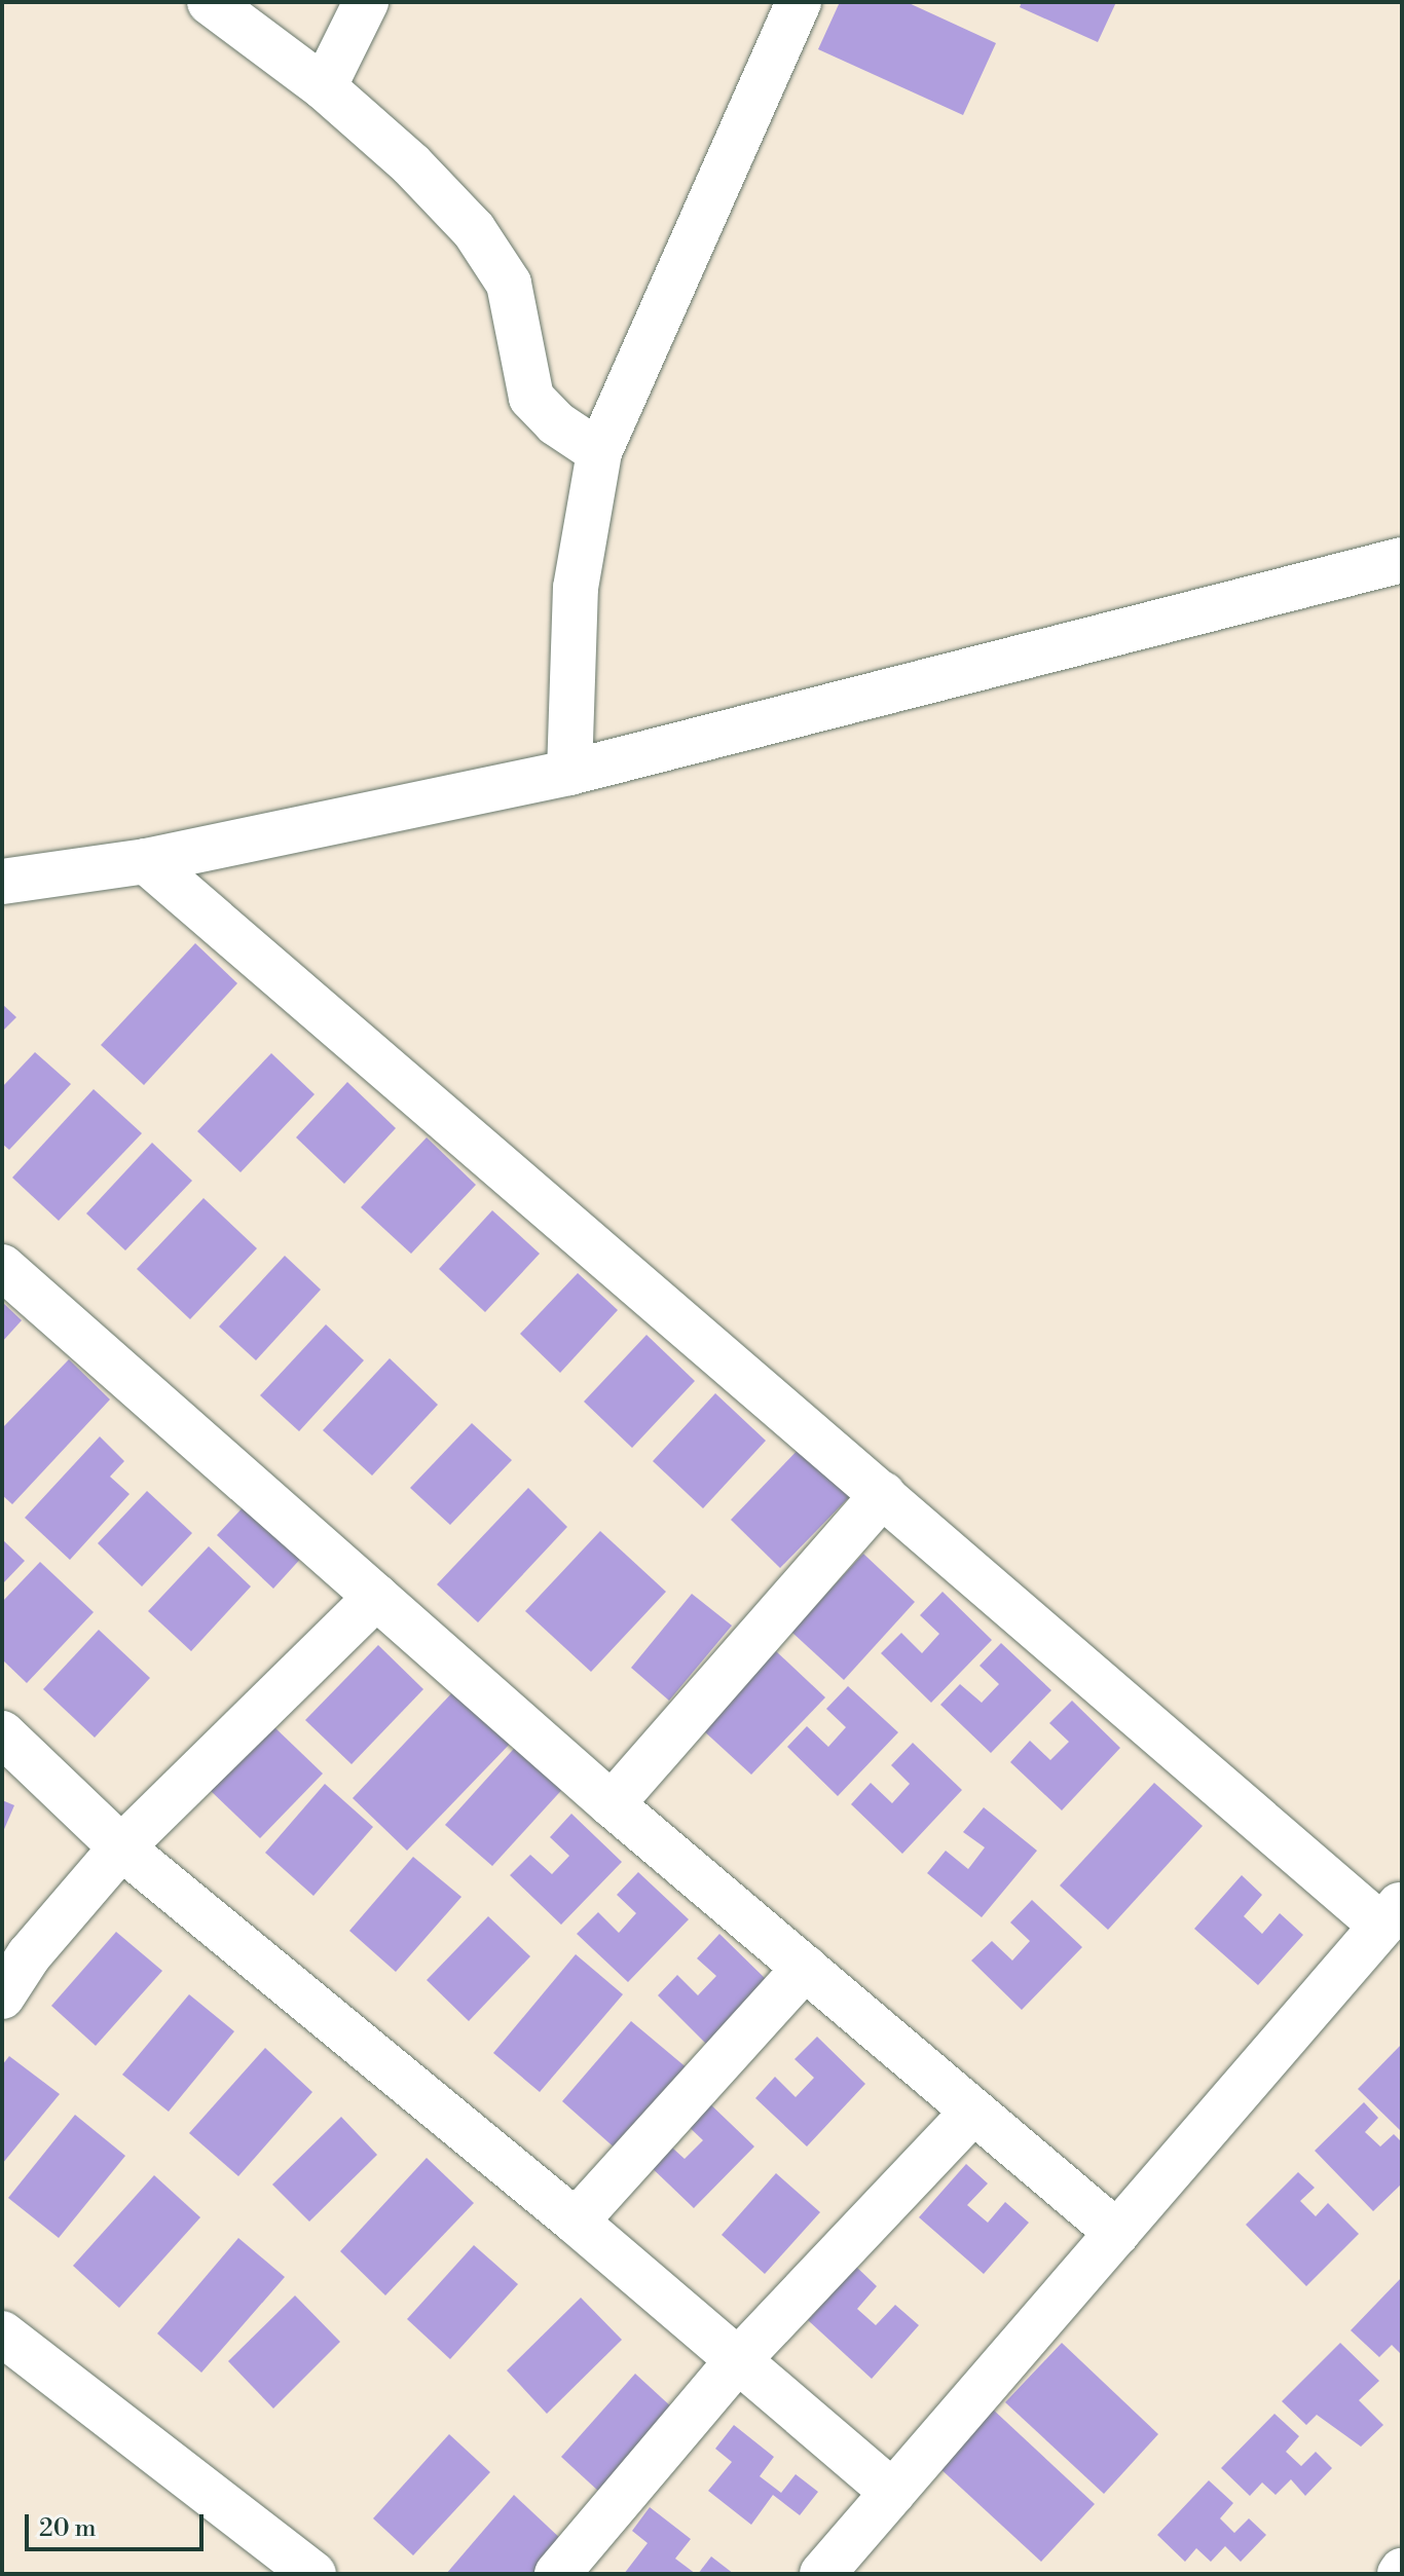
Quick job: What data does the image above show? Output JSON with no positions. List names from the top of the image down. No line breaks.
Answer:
{"scale_bar":"20 m"}
